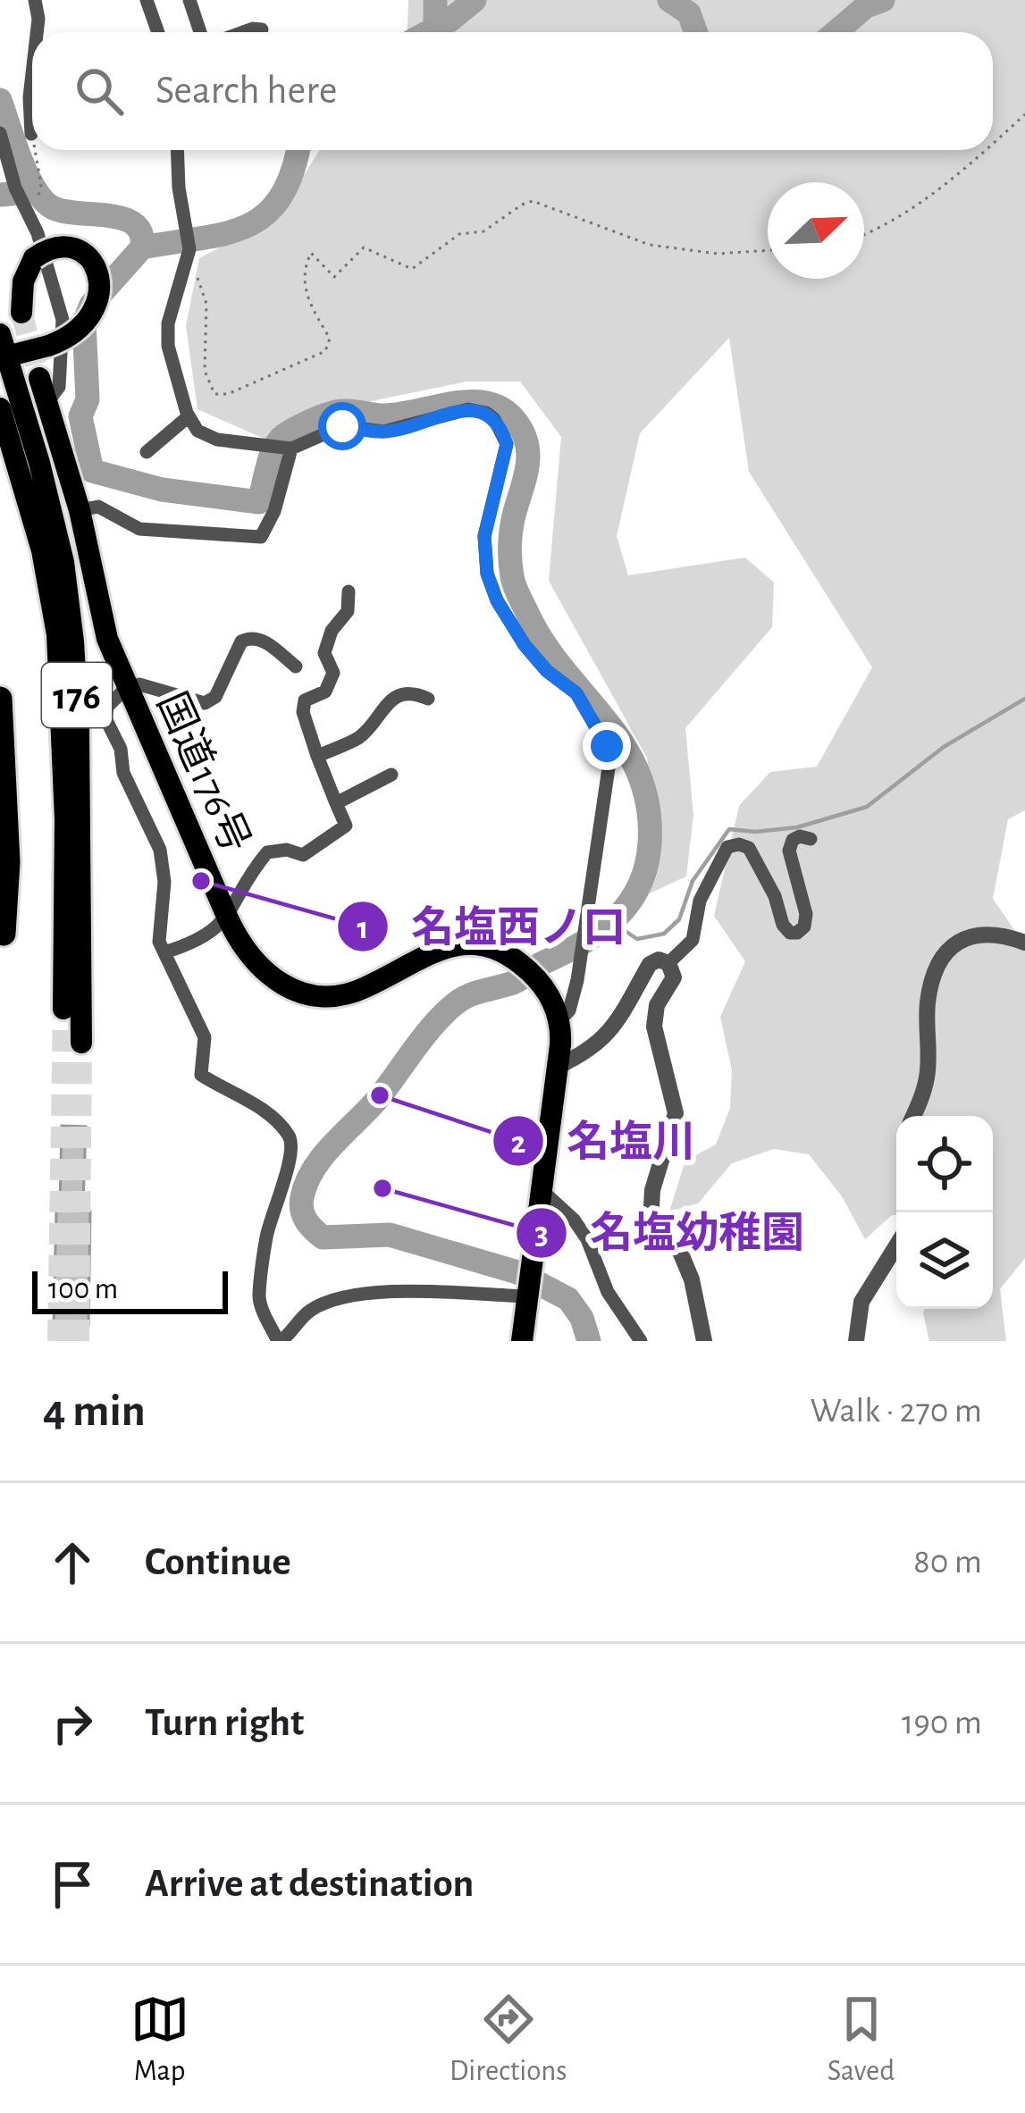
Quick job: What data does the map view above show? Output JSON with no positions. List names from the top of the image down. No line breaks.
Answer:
{"streets":{"highway":["176","国道176号"]},"places":["名塩西ノ口","名塩川","名塩幼稚園"],"scale_bar":"100 m","north":"top right","page":{"search":"Search here","scale":"100 m","heading":["4 min","Walk · 270 m"],"list":[["Continue","80 m"],["Turn right","190 m"],"Arrive at destination"],"nav":["Map","Directions","Saved"]}}
